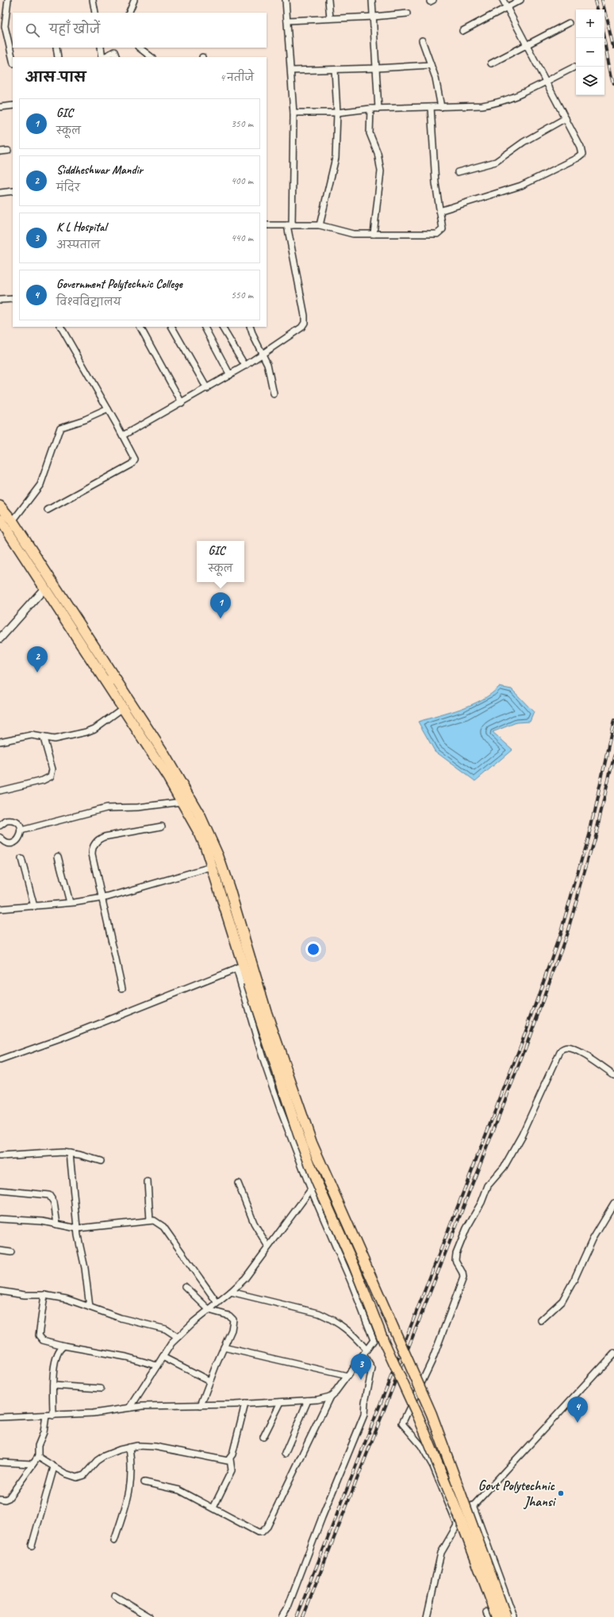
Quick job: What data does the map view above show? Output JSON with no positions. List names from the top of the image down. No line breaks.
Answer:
{"places":["Govt Polytechnic Jhansi"],"page":{"map_buttons":["+","−"],"search":"यहाँ खोजें","heading":["आस-पास","4 नतीजे"],"list":[{"mark":"1","name":"GIC","note":"स्कूल","value":"350 m"},{"mark":"2","name":"Siddheshwar Mandir","note":"मंदिर","value":"400 m"},{"mark":"3","name":"K L Hospital","note":"अस्पताल","value":"440 m"},{"mark":"4","name":"Government Polytechnic College","note":"विश्वविद्यालय","value":"550 m"}],"popup":["GIC","स्कूल"],"pins":["1","2","3","4"]}}
